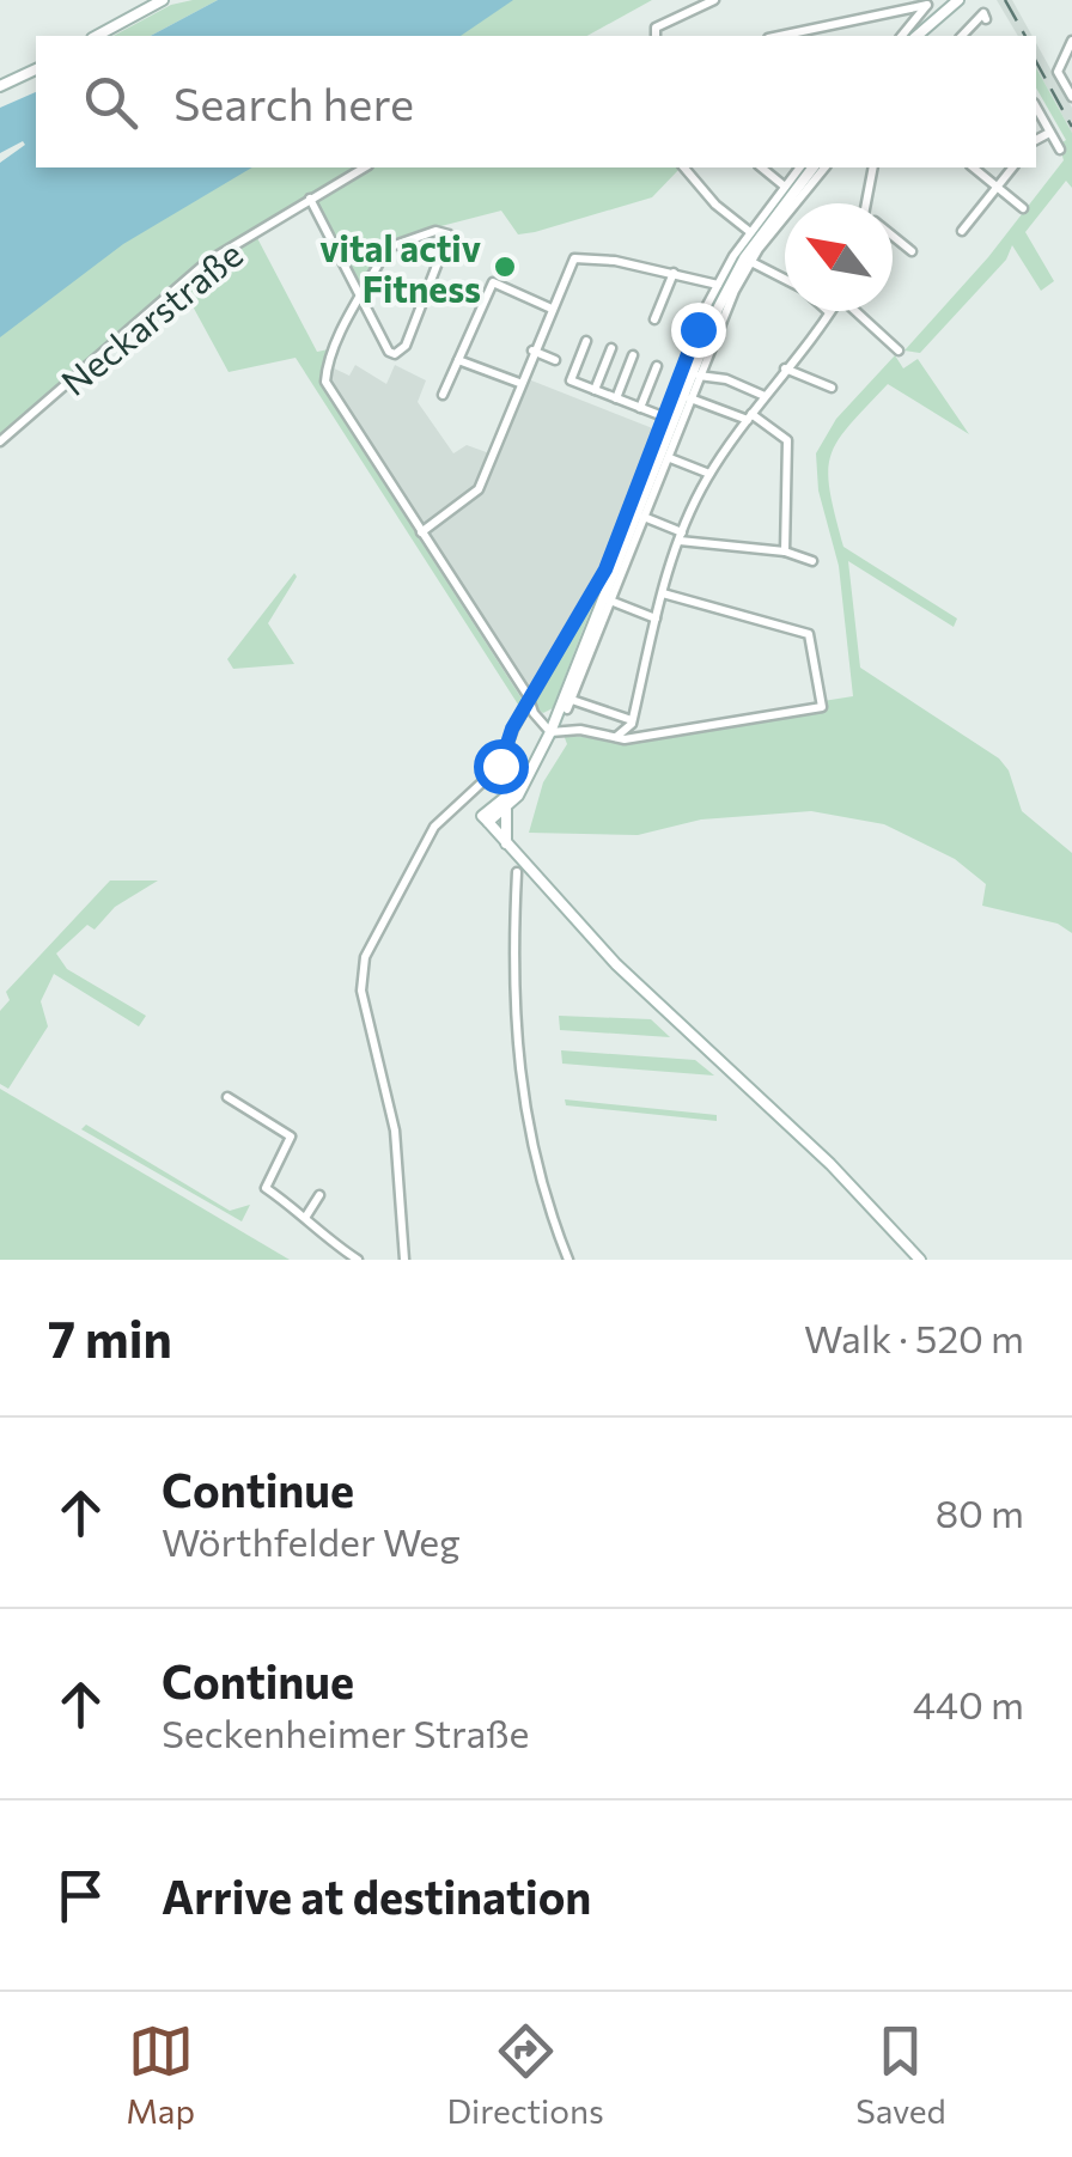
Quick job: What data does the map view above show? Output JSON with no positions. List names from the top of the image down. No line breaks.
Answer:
{"streets":{"street":["Neckarstraße"]},"places":["vital activ Fitness"],"north":"top left","page":{"search":"Search here","heading":["7 min","Walk · 520 m"],"list":[["Continue","Wörthfelder Weg","80 m"],["Continue","Seckenheimer Straße","440 m"],"Arrive at destination"],"nav":["Map","Directions","Saved"]}}
